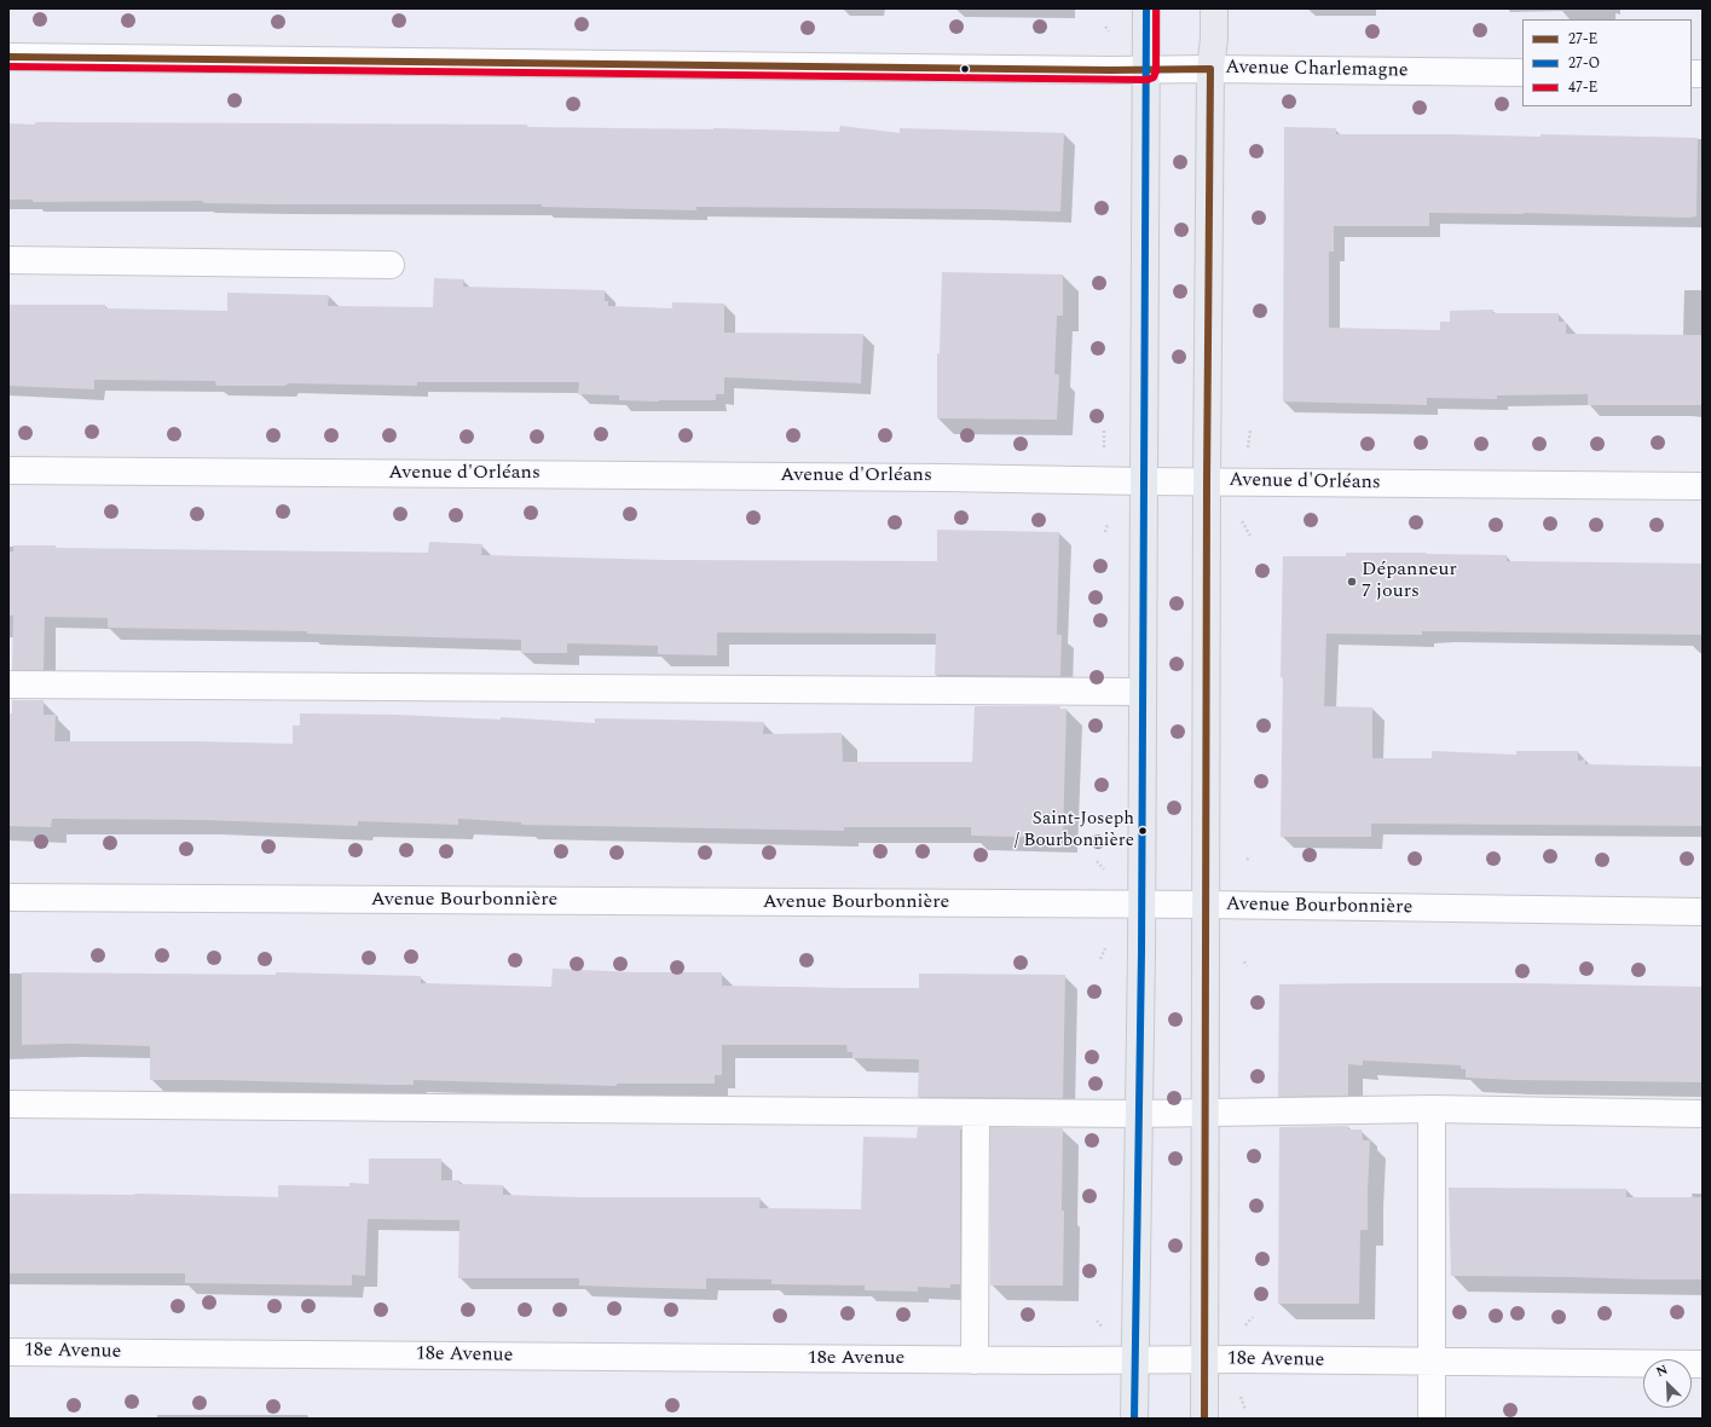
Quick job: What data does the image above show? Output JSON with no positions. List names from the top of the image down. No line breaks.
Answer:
{"streets":{"street":["Avenue Charlemagne","Avenue d'Orléans","Avenue Bourbonnière","18e Avenue"]},"places":["Dépanneur 7 jours","Saint-Joseph / Bourbonnière"],"lines":["transit line 27-O","transit line 47-E","transit line 27-E"],"legend":["27-E","27-O","47-E"],"north":"top left"}
